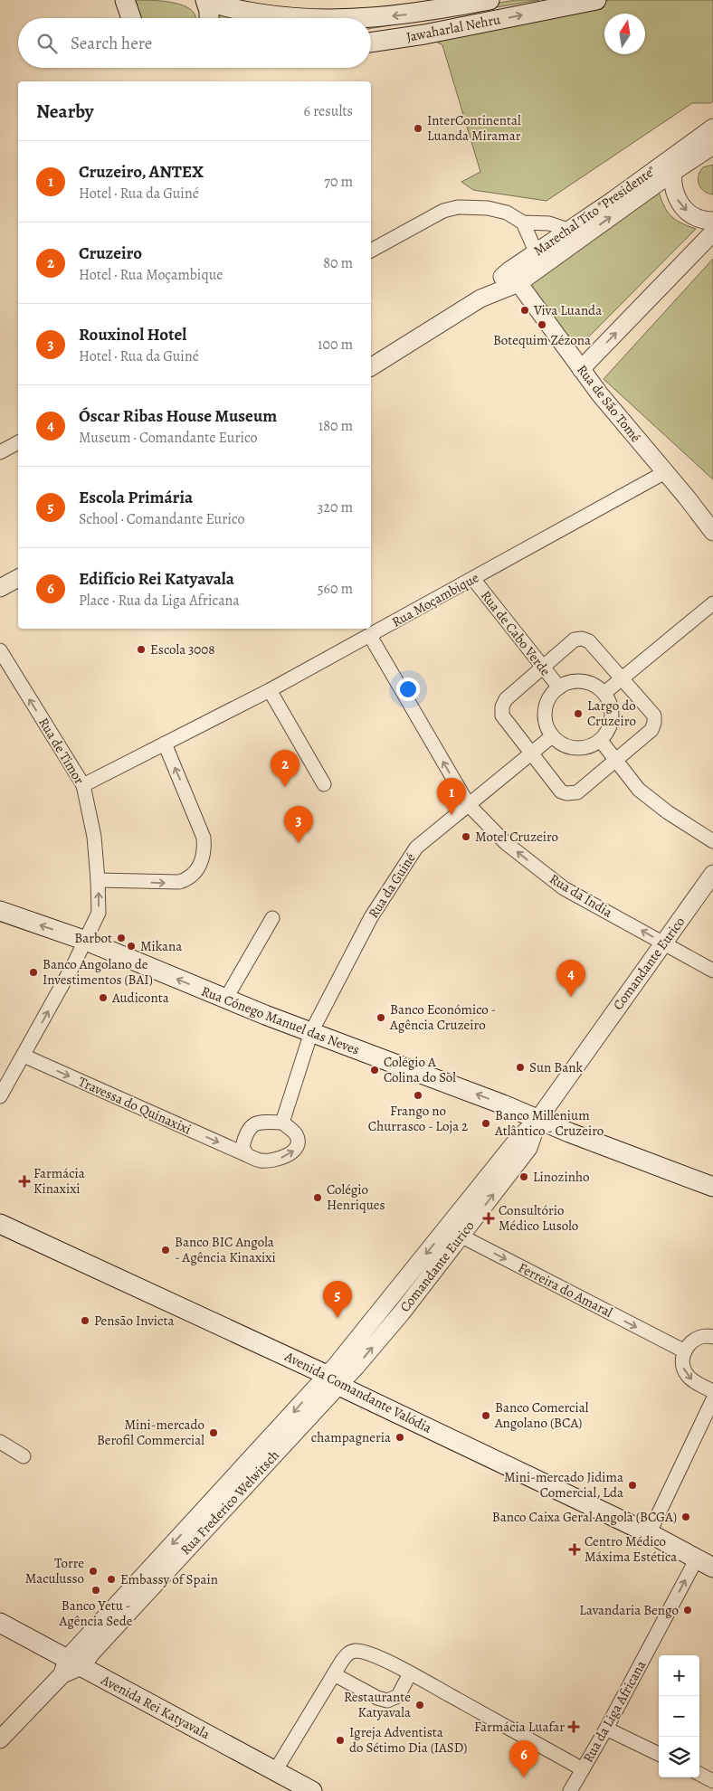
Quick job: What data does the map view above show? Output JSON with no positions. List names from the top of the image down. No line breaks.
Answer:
{"streets":{"main road":["Jawaharlal Nehru","Rua Cónego Manuel das Neves","Avenida Comandante Valódia","Avenida Rei Katyavala"],"street":["Marechal Tito \"Presidente\"","Rua de São Tomé","Rua Moçambique","Rua de Cabo Verde","Rua de Timor","Rua da Guiné","Rua da Índia","Comandante Eurico","Travessa do Quinaxixi","Ferreira do Amaral","Rua Frederico Welwitsch","Rua da Liga Africana"]},"crossings":[["Marechal Tito \"Presidente\"","Rua de São Tomé"],["Rua de São Tomé","Rua Moçambique"],["Rua Moçambique","Rua de Cabo Verde"],["Rua Moçambique","Rua de Timor"],["Rua Moçambique","Rua da Índia"],["Rua de Cabo Verde","Rua da Guiné"],["Rua de Timor","Rua Cónego Manuel das Neves"],["Rua de Timor","Travessa do Quinaxixi"],["Rua da Guiné","Rua da Índia"],["Rua da Guiné","Rua Cónego Manuel das Neves"],["Rua da Guiné","Travessa do Quinaxixi"],["Rua da Índia","Comandante Eurico"],["Comandante Eurico","Rua Cónego Manuel das Neves"],["Comandante Eurico","Ferreira do Amaral"],["Comandante Eurico","Avenida Comandante Valódia"],["Comandante Eurico","Rua Frederico Welwitsch"],["Avenida Comandante Valódia","Rua Frederico Welwitsch"],["Avenida Comandante Valódia","Rua da Liga Africana"],["Rua Frederico Welwitsch","Avenida Rei Katyavala"]],"one_way":["Rua de Timor","Rua Cónego Manuel das Neves","Travessa do Quinaxixi","Ferreira do Amaral","Rua da Liga Africana"],"places":{"other":["InterContinental Luanda Miramar","Viva Luanda","Botequim Zézona","Escola 3008","Largo do Cruzeiro","Motel Cruzeiro","Barbot","Mikana","Banco Angolano de Investimentos (BAI)","Audiconta","Banco Económico - Agência Cruzeiro","Sun Bank","Colégio A Colina do Sol","Frango no Churrasco - Loja 2","Banco Millenium Atlântico - Cruzeiro","Linozinho","Colégio Henriques","Banco BIC Angola - Agência Kinaxixi","Pensão Invicta","Banco Comercial Angolano (BCA)","Mini-mercado Berofil Commercial","champagneria","Mini-mercado Jidima Comercial, Lda","Banco Caixa Geral Angola (BCGA)","Torre Maculusso","Embassy of Spain","Banco Yetu - Agência Sede","Lavandaria Bengo","Restaurante Katyavala","Igreja Adventista do Sétimo Dia (IASD)"],"health":["Farmácia Kinaxixi","Consultório Médico Lusolo","Centro Médico Máxima Estética","Farmácia Luafar"]},"north":"top","page":{"search":"Search here","heading":["Nearby","6 results"],"list":[{"mark":"1","name":"Cruzeiro, ANTEX","note":"Hotel · Rua da Guiné","value":"70 m"},{"mark":"2","name":"Cruzeiro","note":"Hotel · Rua Moçambique","value":"80 m"},{"mark":"3","name":"Rouxinol Hotel","note":"Hotel · Rua da Guiné","value":"100 m"},{"mark":"4","name":"Óscar Ribas House Museum","note":"Museum · Comandante Eurico","value":"180 m"},{"mark":"5","name":"Escola Primária","note":"School · Comandante Eurico","value":"320 m"},{"mark":"6","name":"Edifício Rei Katyavala","note":"Place · Rua da Liga Africana","value":"560 m"}],"pins":["2","1","3","4","5","6"],"map_buttons":["+","−"]}}
